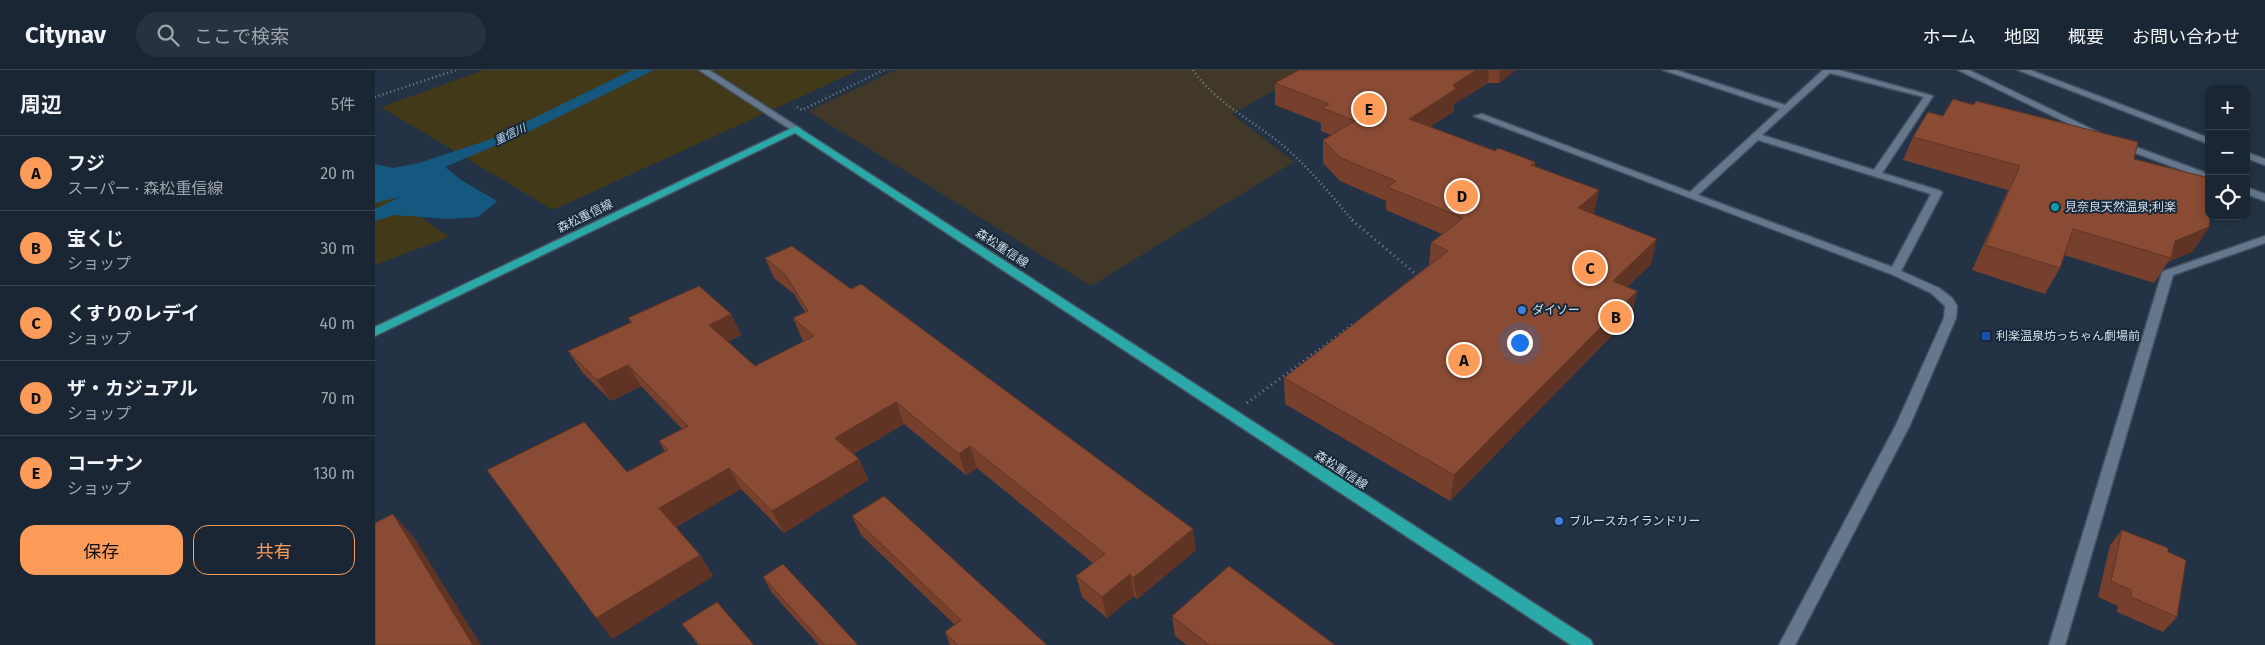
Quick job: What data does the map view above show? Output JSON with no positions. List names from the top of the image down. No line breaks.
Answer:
{"streets":{"main road":["森松重信線"]},"water":["重信川"],"places":{"other":["見奈良天然温泉;利楽","ダイソー","ブルースカイランドリー"],"transit":["利楽温泉坊っちゃん劇場前"]},"page":{"header":"Citynav","search":"ここで検索","nav":["ホーム","地図","概要","お問い合わせ"],"heading":["周辺","5件"],"map_buttons":["+","−"],"pins":["E","D","C","B","A"],"list":[{"mark":"A","name":"フジ","note":"スーパー · 森松重信線","value":"20 m"},{"mark":"B","name":"宝くじ","note":"ショップ","value":"30 m"},{"mark":"C","name":"くすりのレデイ","note":"ショップ","value":"40 m"},{"mark":"D","name":"ザ・カジュアル","note":"ショップ","value":"70 m"},{"mark":"E","name":"コーナン","note":"ショップ","value":"130 m"}],"buttons":["保存","共有"]}}
